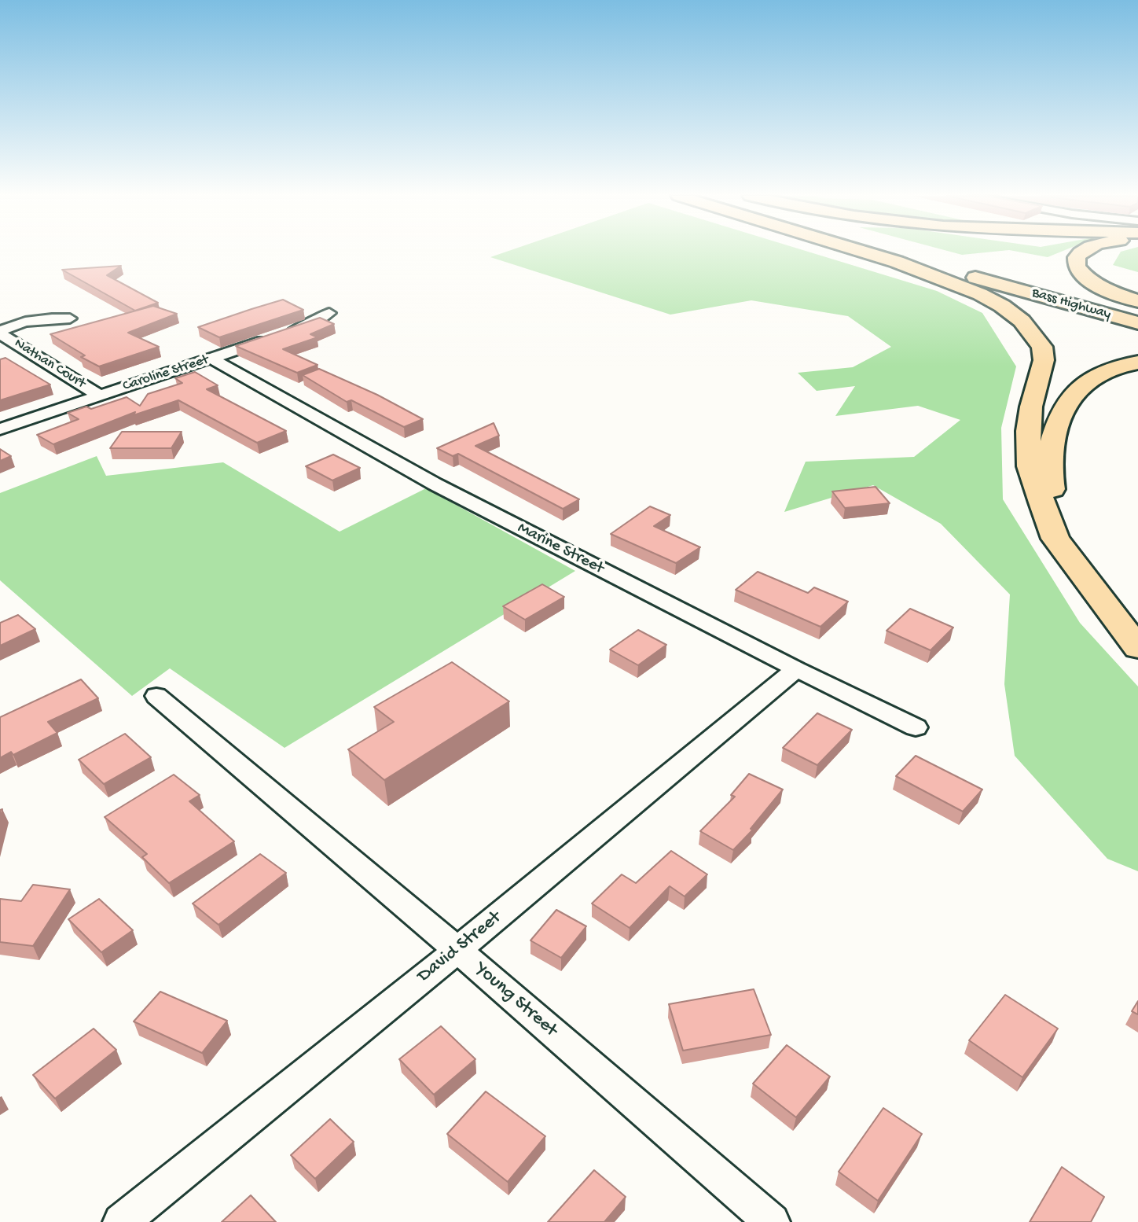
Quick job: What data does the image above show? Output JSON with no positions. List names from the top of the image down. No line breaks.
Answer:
{"streets":{"highway":["Bass Highway"],"street":["Nathan Court","Caroline Street","Marine Street","David Street","Young Street"]},"crossings":[["Nathan Court","Caroline Street"],["Caroline Street","Marine Street"],["Marine Street","David Street"],["David Street","Young Street"]]}
